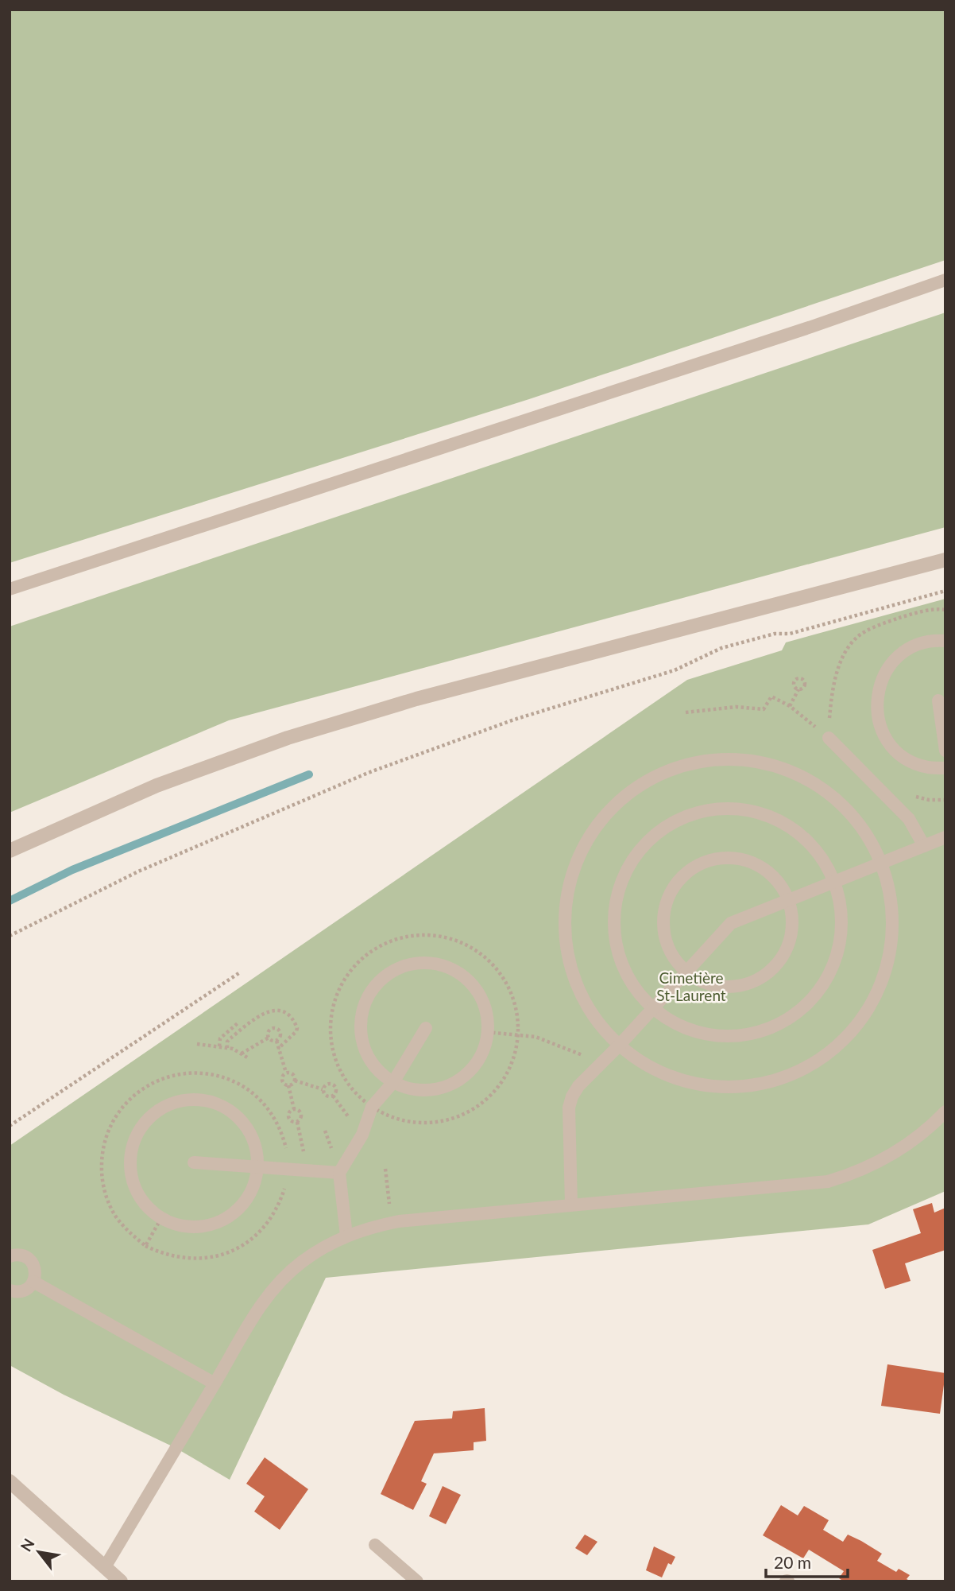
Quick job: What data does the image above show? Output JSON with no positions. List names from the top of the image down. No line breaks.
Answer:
{"parks":["Cimetière St-Laurent"],"scale_bar":"20 m","north":"top left"}
